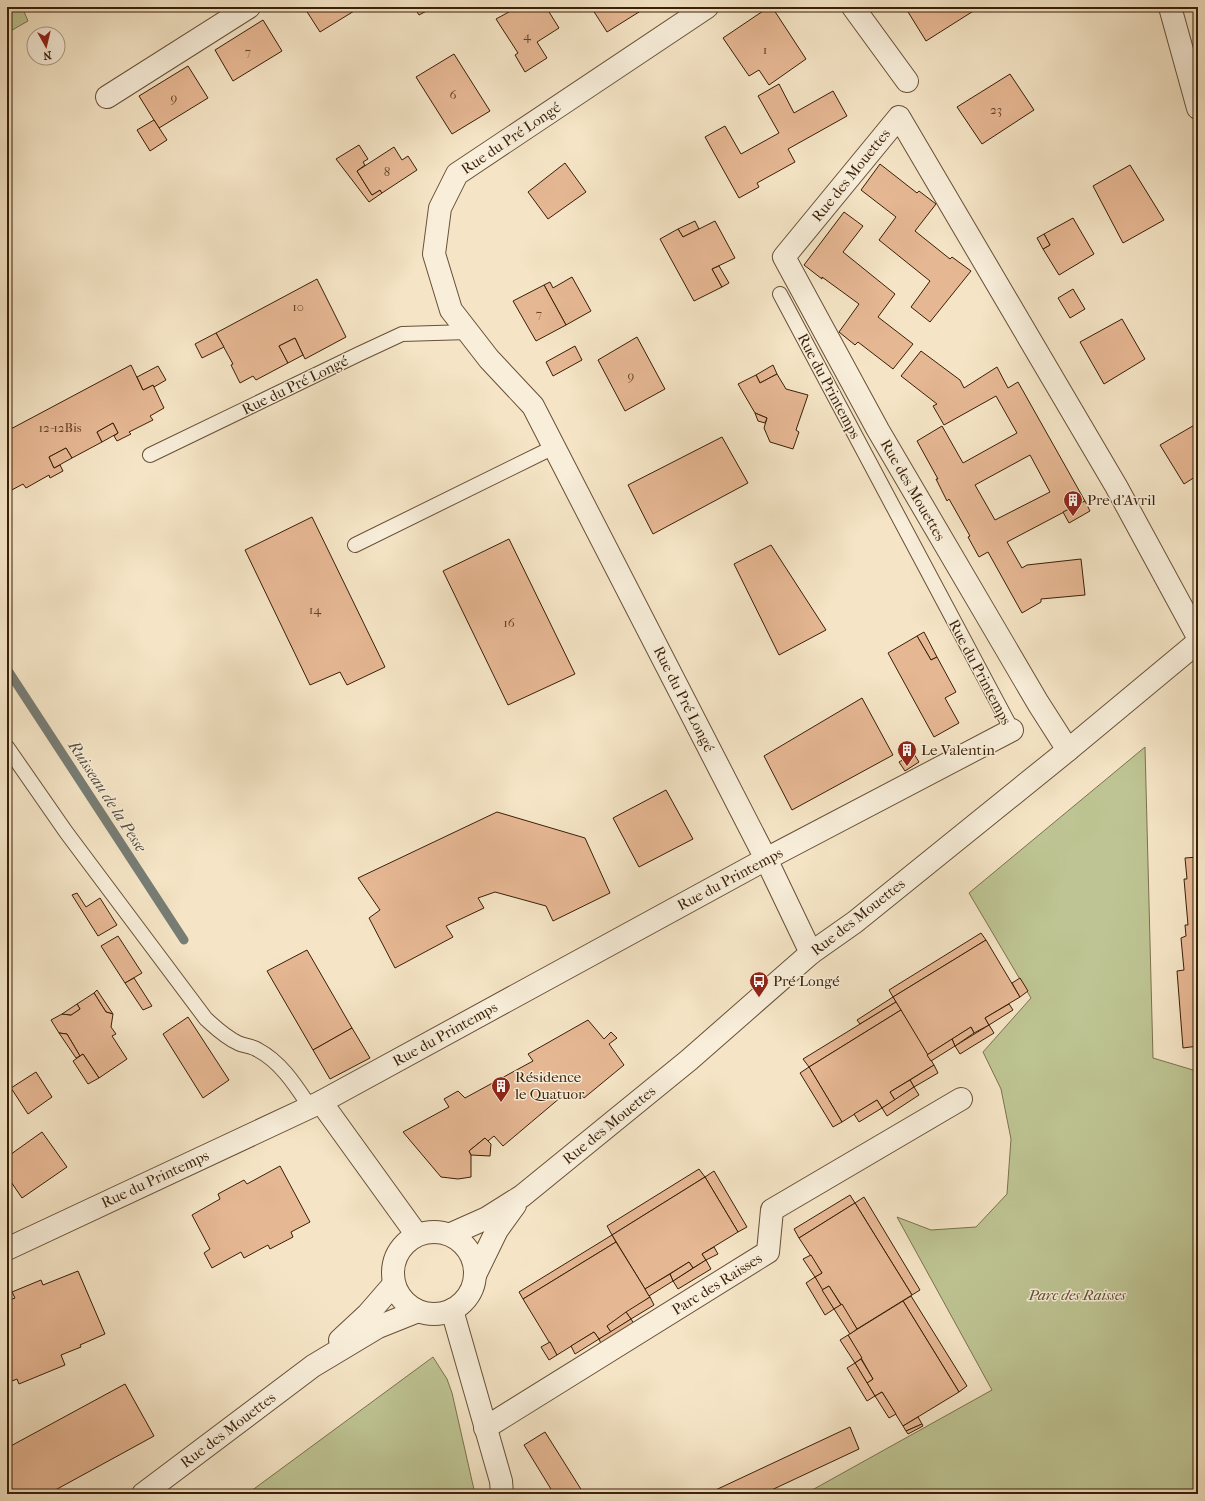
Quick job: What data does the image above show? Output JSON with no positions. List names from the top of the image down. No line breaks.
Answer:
{"streets":{"street":["Rue du Pré Longé","Rue des Mouettes","Rue du Printemps","Parc des Raisses"]},"crossings":[["Rue du Pré Longé","Rue des Mouettes"],["Rue du Pré Longé","Rue du Printemps"]],"water":["Ruisseau de la Pesse"],"parks":["Parc des Raisses"],"places":{"building":["Pre d'Avril","Le Valentin","Résidence le Quatuor"],"bus stop":["Pré Longé"]},"house_numbers":["4","1","7","6","9","23","8","10","7","9","12-12Bis","14","16"],"north":"bottom"}
